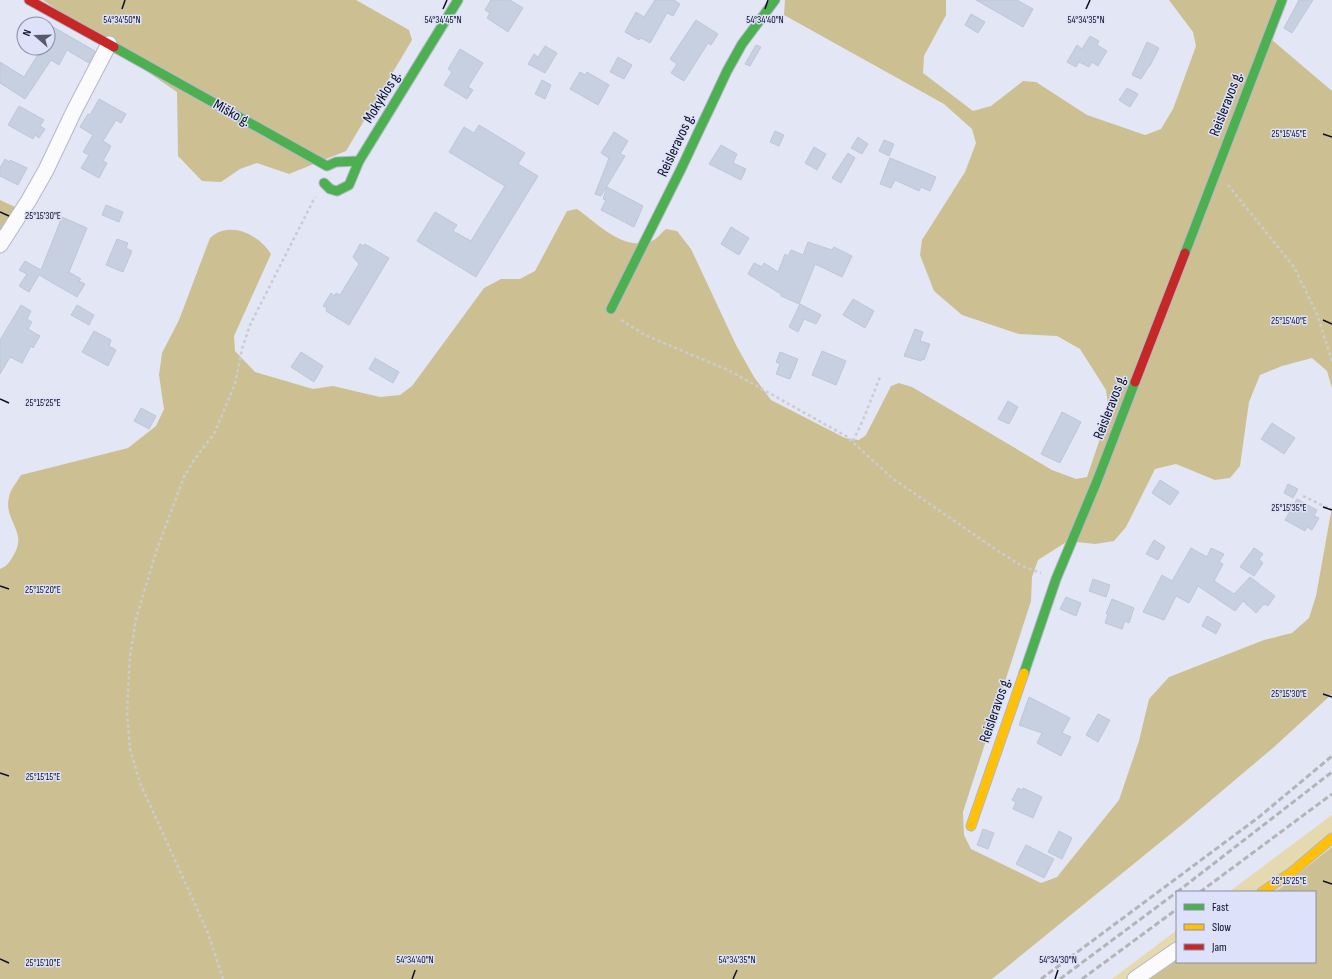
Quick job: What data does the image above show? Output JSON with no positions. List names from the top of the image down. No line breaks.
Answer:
{"streets":{"street":["Mokyklos g.","Reisleravos g.","Miško g."]},"legend":["Fast","Slow","Jam"],"north":"left","coordinates":["54°34'45\"N","54°34'40\"N","54°34'35\"N","54°34'50\"N","25°15'45\"E","25°15'30\"E","25°15'40\"E","25°15'25\"E","25°15'35\"E","25°15'20\"E","25°15'15\"E","54°34'30\"N","25°15'10\"E"]}
